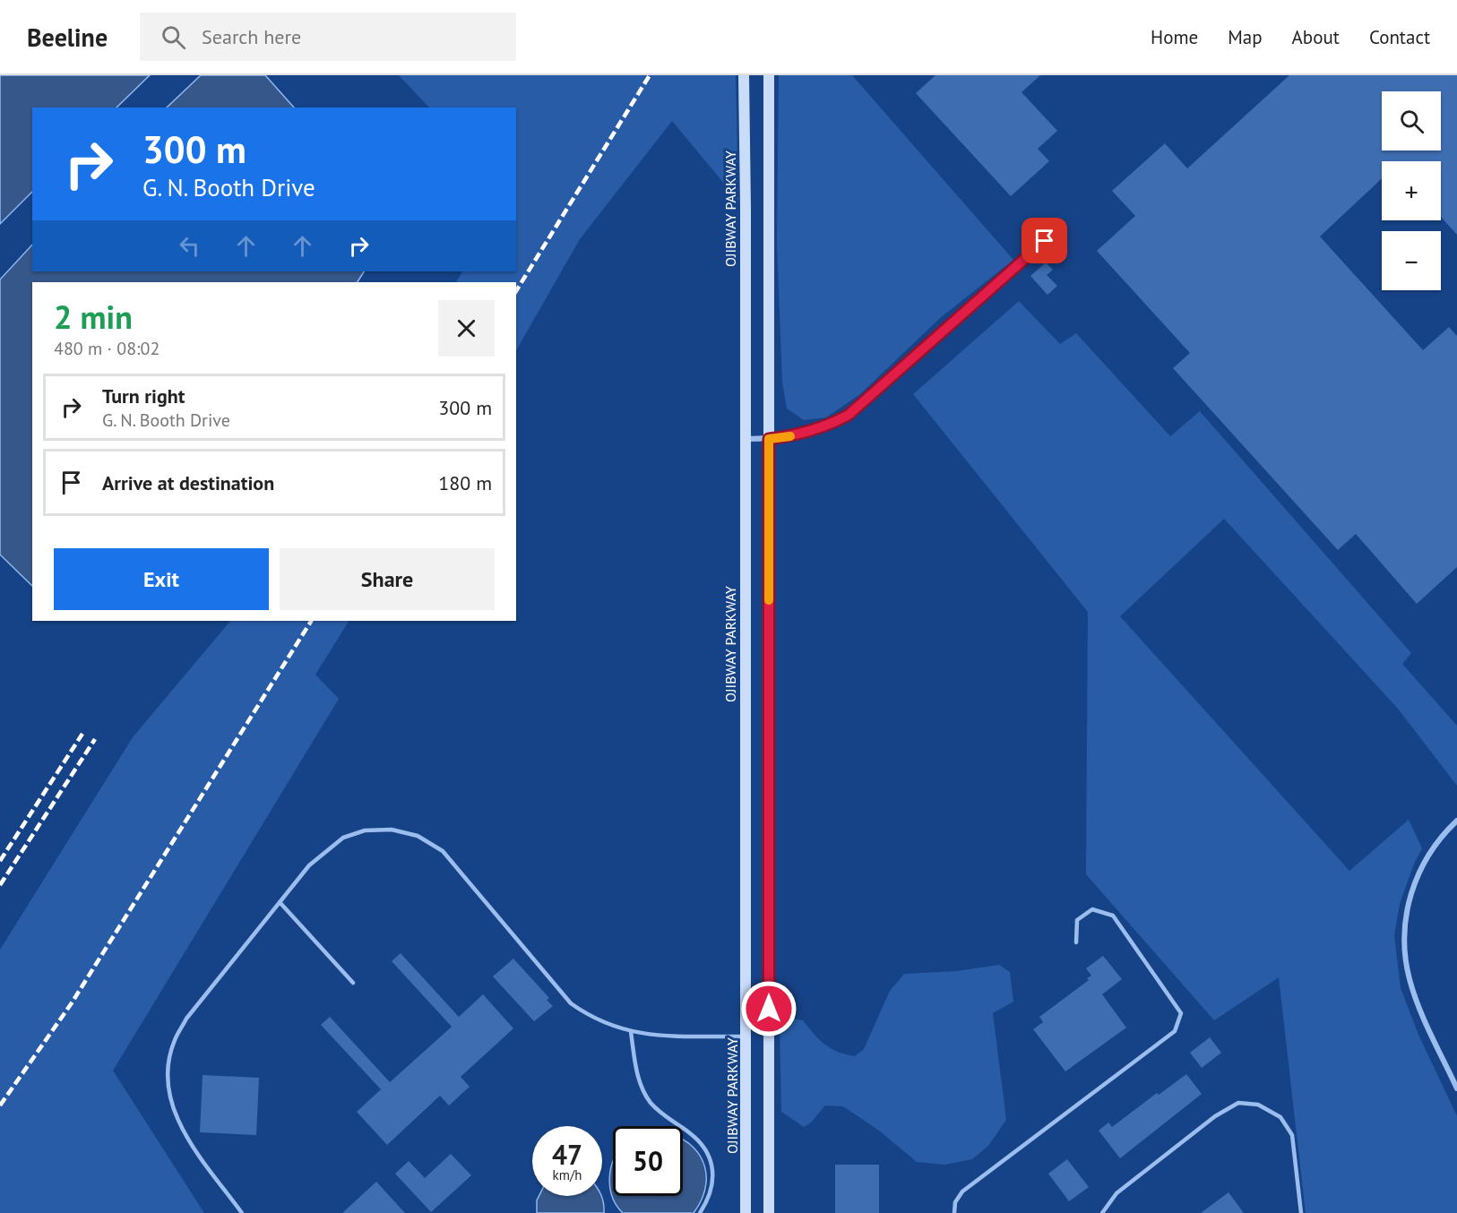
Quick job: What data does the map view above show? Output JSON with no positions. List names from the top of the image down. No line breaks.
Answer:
{"streets":{"main road":["OJIBWAY PARKWAY"]},"page":{"header":"Beeline","search":"Search here","nav":["Home","Map","About","Contact"],"map_buttons":["+","−"],"turn":["300 m","G. N. Booth Drive"],"heading":["2 min","480 m · 08:02"],"list":[{"name":"Turn right","note":"G. N. Booth Drive","value":"300 m"},{"name":"Arrive at destination","value":"180 m"}],"buttons":["Exit","Share"],"speed":"47 km/h","limit":"50"}}
